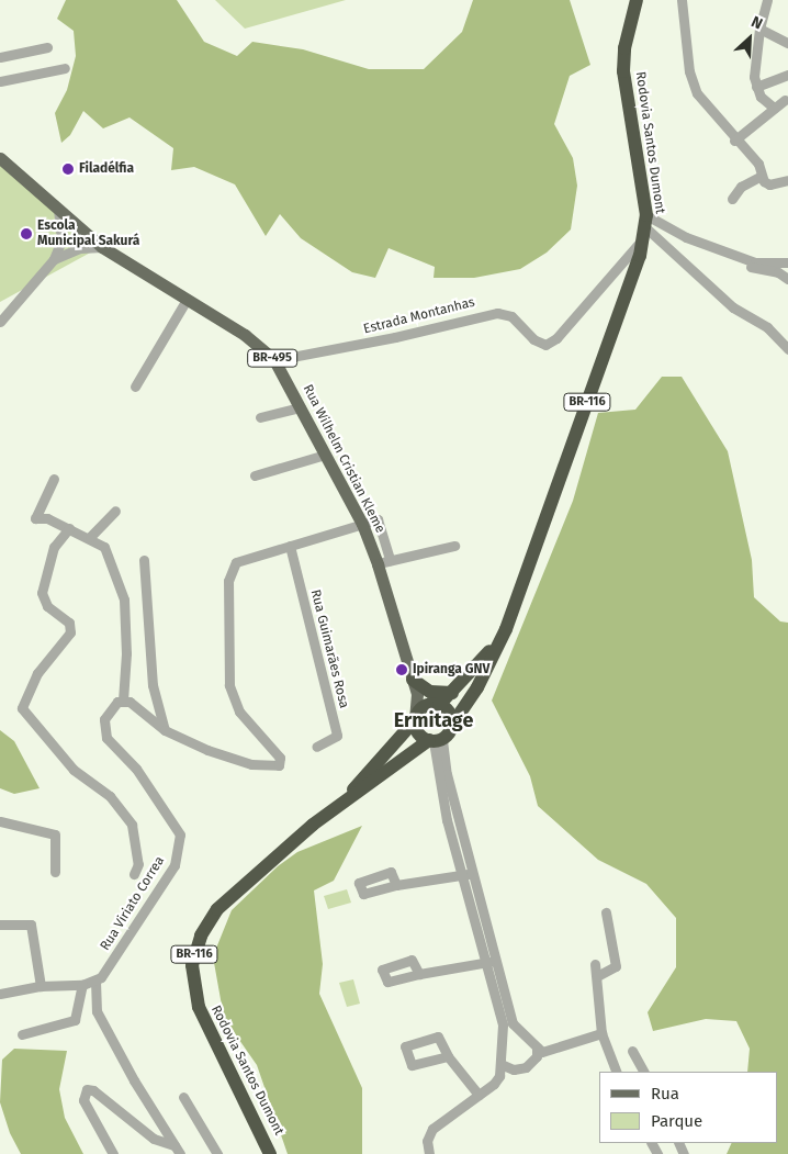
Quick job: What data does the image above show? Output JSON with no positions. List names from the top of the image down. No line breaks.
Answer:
{"streets":{"highway":["Rodovia Santos Dumont","BR-116"],"main road":["BR-495","Rua Wilhelm Cristian Kleme"],"street":["Estrada Montanhas","Rua Guimarães Rosa","Rua Viriato Correa"]},"crossings":[["Rodovia Santos Dumont","Estrada Montanhas"],["Rodovia Santos Dumont","BR-116"],["Estrada Montanhas","Rua Wilhelm Cristian Kleme"],["BR-495","BR-116"],["BR-495","Rua Wilhelm Cristian Kleme"]],"districts":["Ermitage"],"places":["Filadélfia","Escola Municipal Sakurá","Ipiranga GNV"],"legend":["Rua","Parque"],"north":"top right"}
